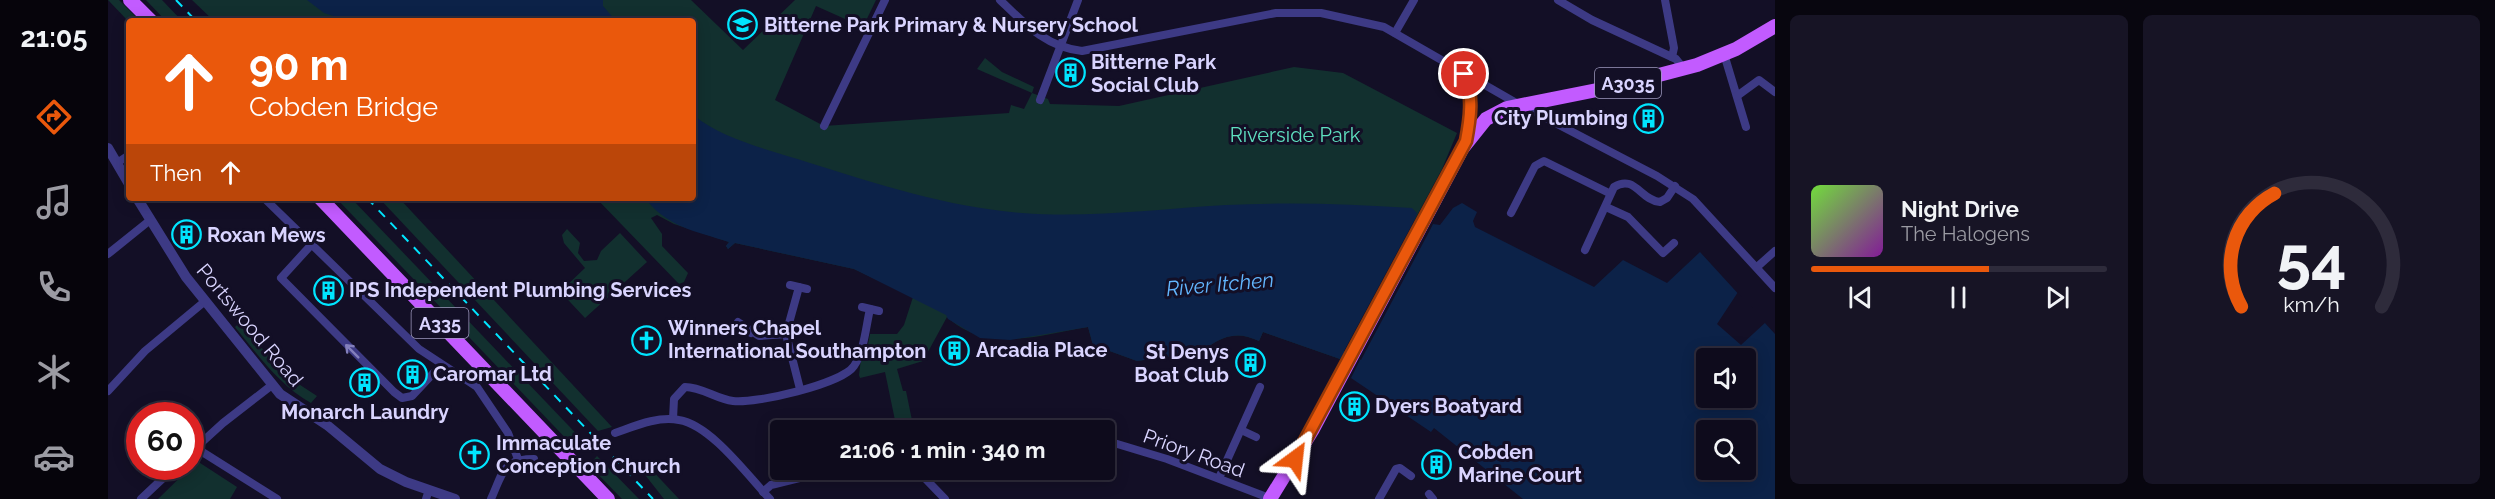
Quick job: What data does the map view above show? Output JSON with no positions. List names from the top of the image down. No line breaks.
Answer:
{"streets":{"main road":["A3035","A335"],"street":["Portswood Road","Priory Road"]},"crossings":[["A3035","Priory Road"]],"water":["River Itchen"],"parks":["Riverside Park"],"places":{"school or university":["Bitterne Park Primary & Nursery School"],"building":["Bitterne Park Social Club","City Plumbing","Roxan Mews","IPS Independent Plumbing Services","Arcadia Place","St Denys Boat Club","Caromar Ltd","Monarch Laundry","Dyers Boatyard","Cobden Marine Court"],"church":["Winners Chapel International Southampton","Immaculate Conception Church"]},"page":{"tabs":"21:05","turn":["90 m","Cobden Bridge"],"then":"Then","song":["Night Drive","The Halogens"],"limit":"60","trip":"21:06 · 1 min · 340 m","gauge":["54","km/h"]}}
